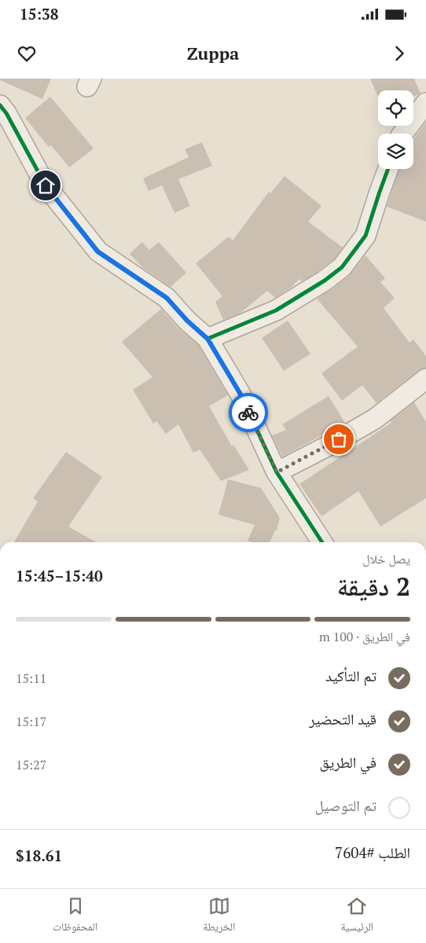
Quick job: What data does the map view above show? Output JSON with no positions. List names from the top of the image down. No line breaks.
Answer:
{"page":{"status":"15:38","header":"Zuppa","heading":["2 دقيقة","يصل خلال","15:40–15:45"],"panel":["الطلب #7604","$18.61"],"bar":"في الطريق · 100 m","list":[["تم التأكيد","15:11"],["قيد التحضير","15:17"],["في الطريق","15:27"],"تم التوصيل"],"tabs":["الرئيسية","الخريطة","المحفوظات"]}}
